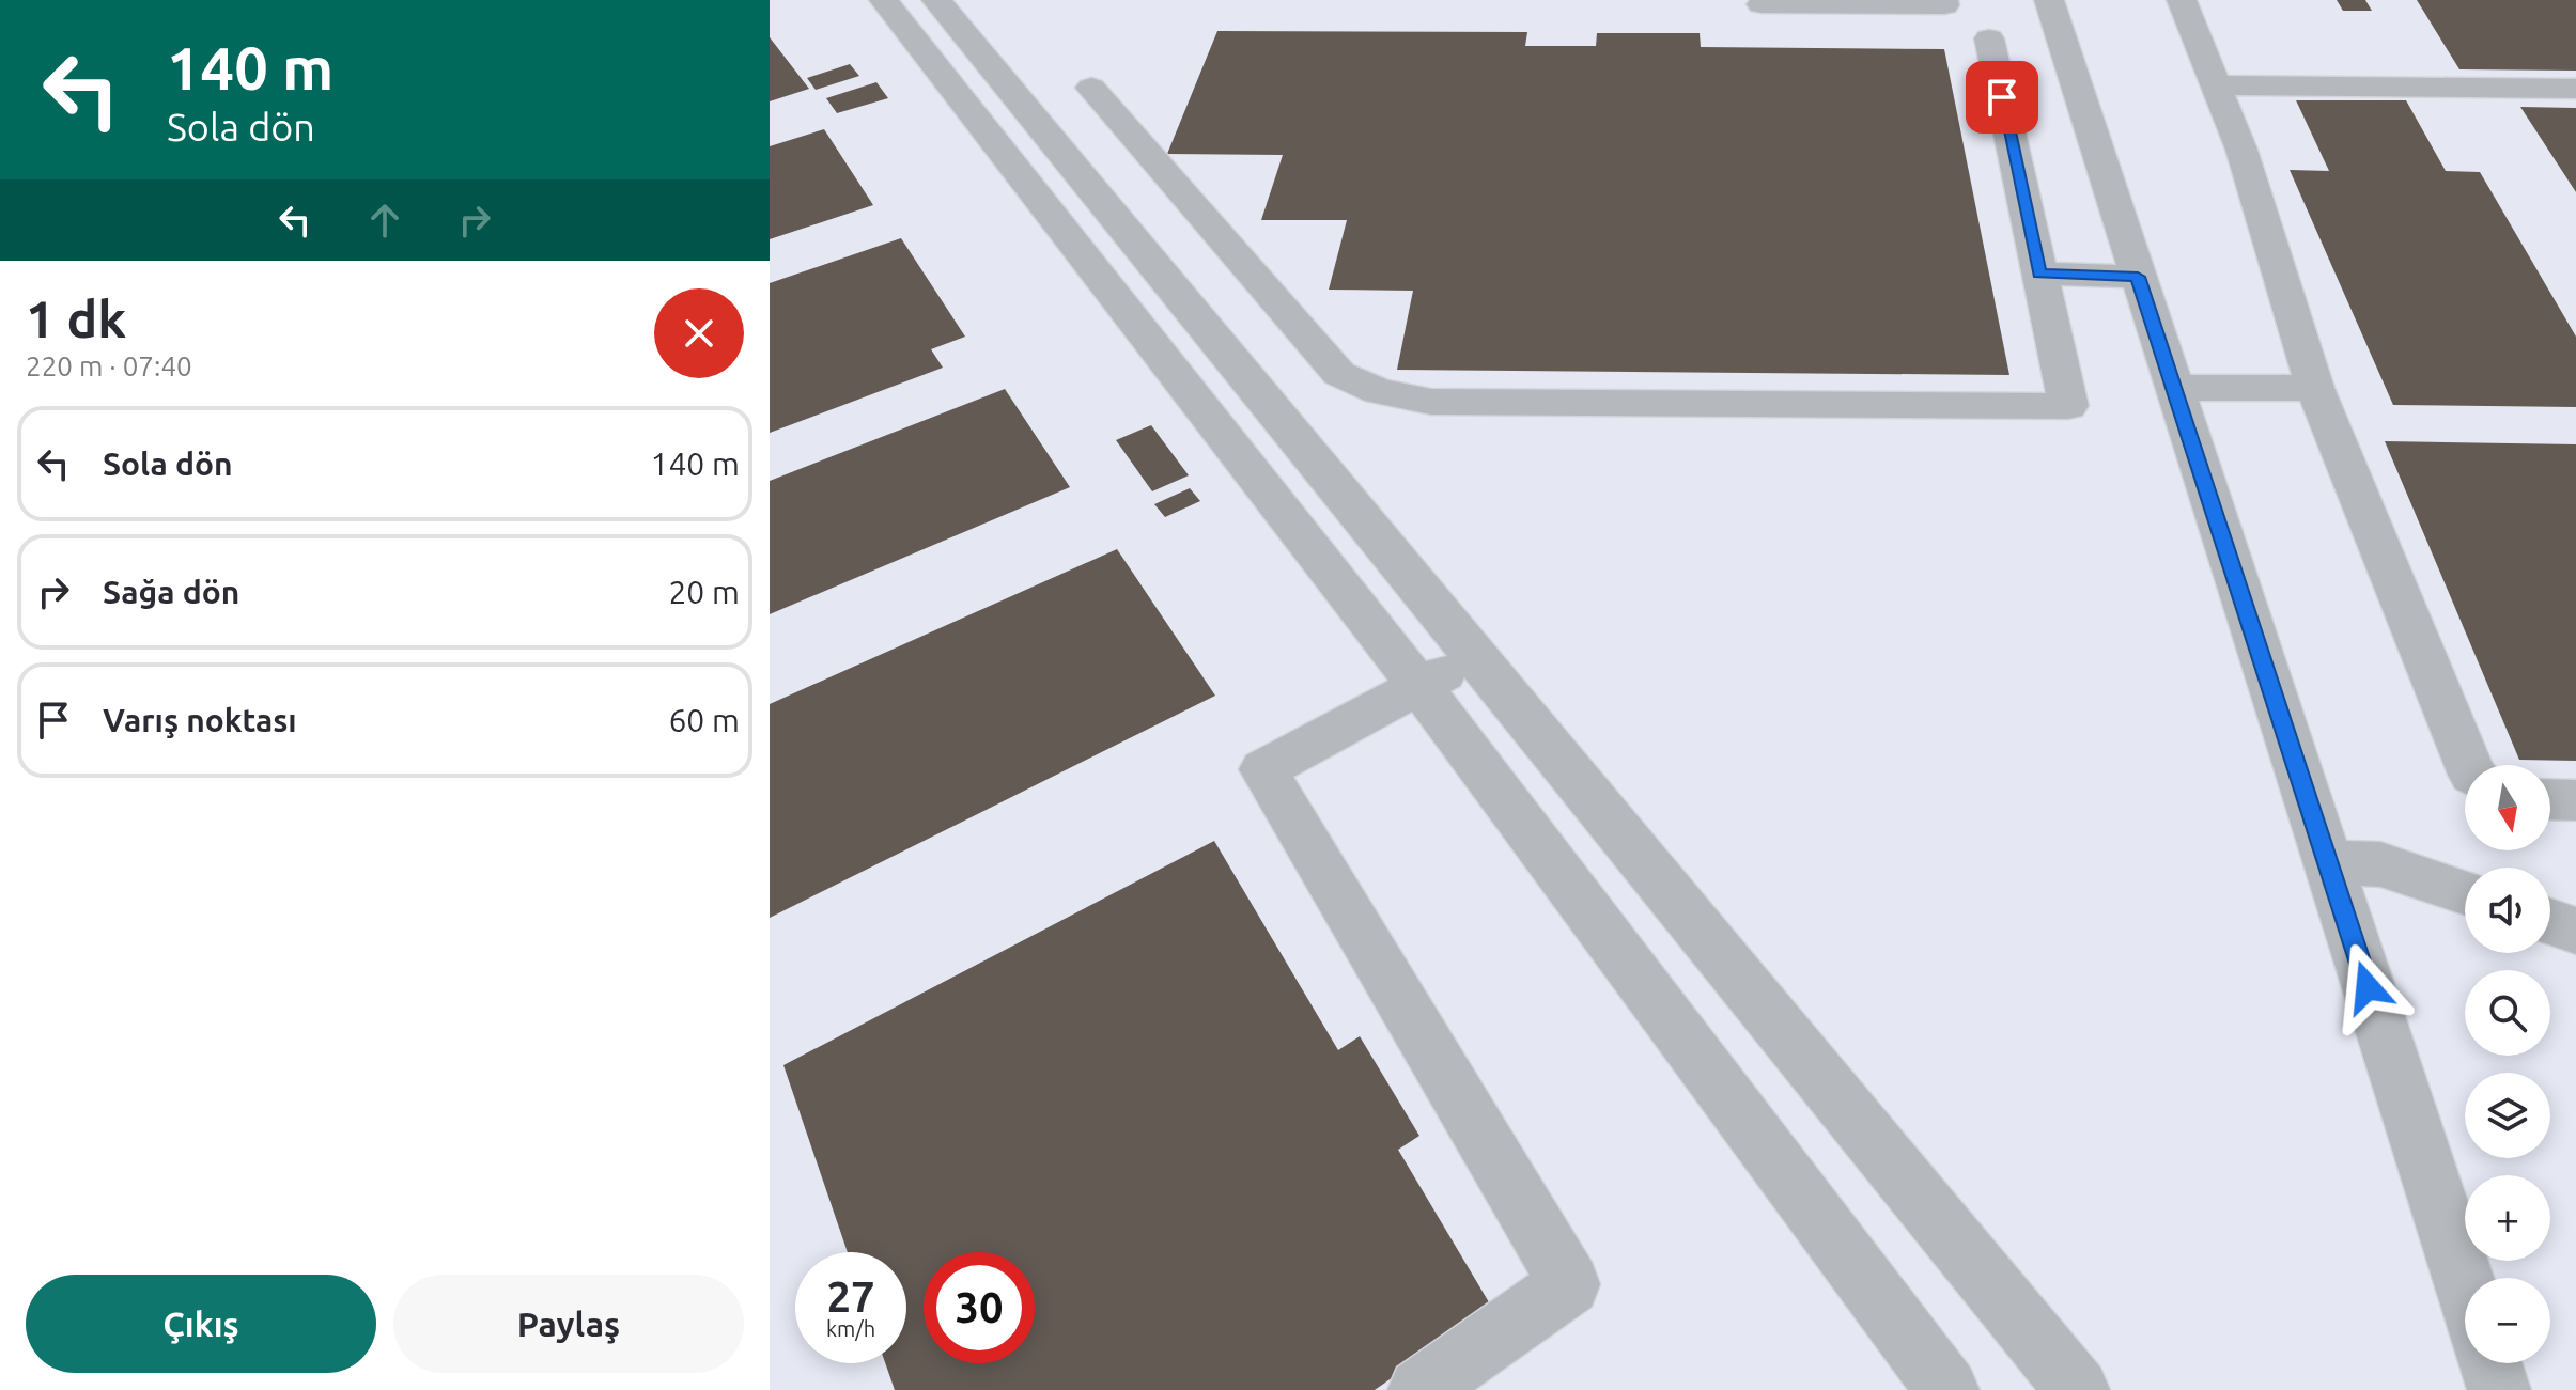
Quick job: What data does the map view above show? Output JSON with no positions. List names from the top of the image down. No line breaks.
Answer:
{"north":"bottom","page":{"turn":["140 m","Sola dön"],"heading":["1 dk","220 m · 07:40"],"list":[{"name":"Sola dön","value":"140 m"},{"name":"Sağa dön","value":"20 m"},{"name":"Varış noktası","value":"60 m"}],"map_buttons":["+","−"],"speed":"27 km/h","limit":"30","buttons":["Çıkış","Paylaş"]}}
